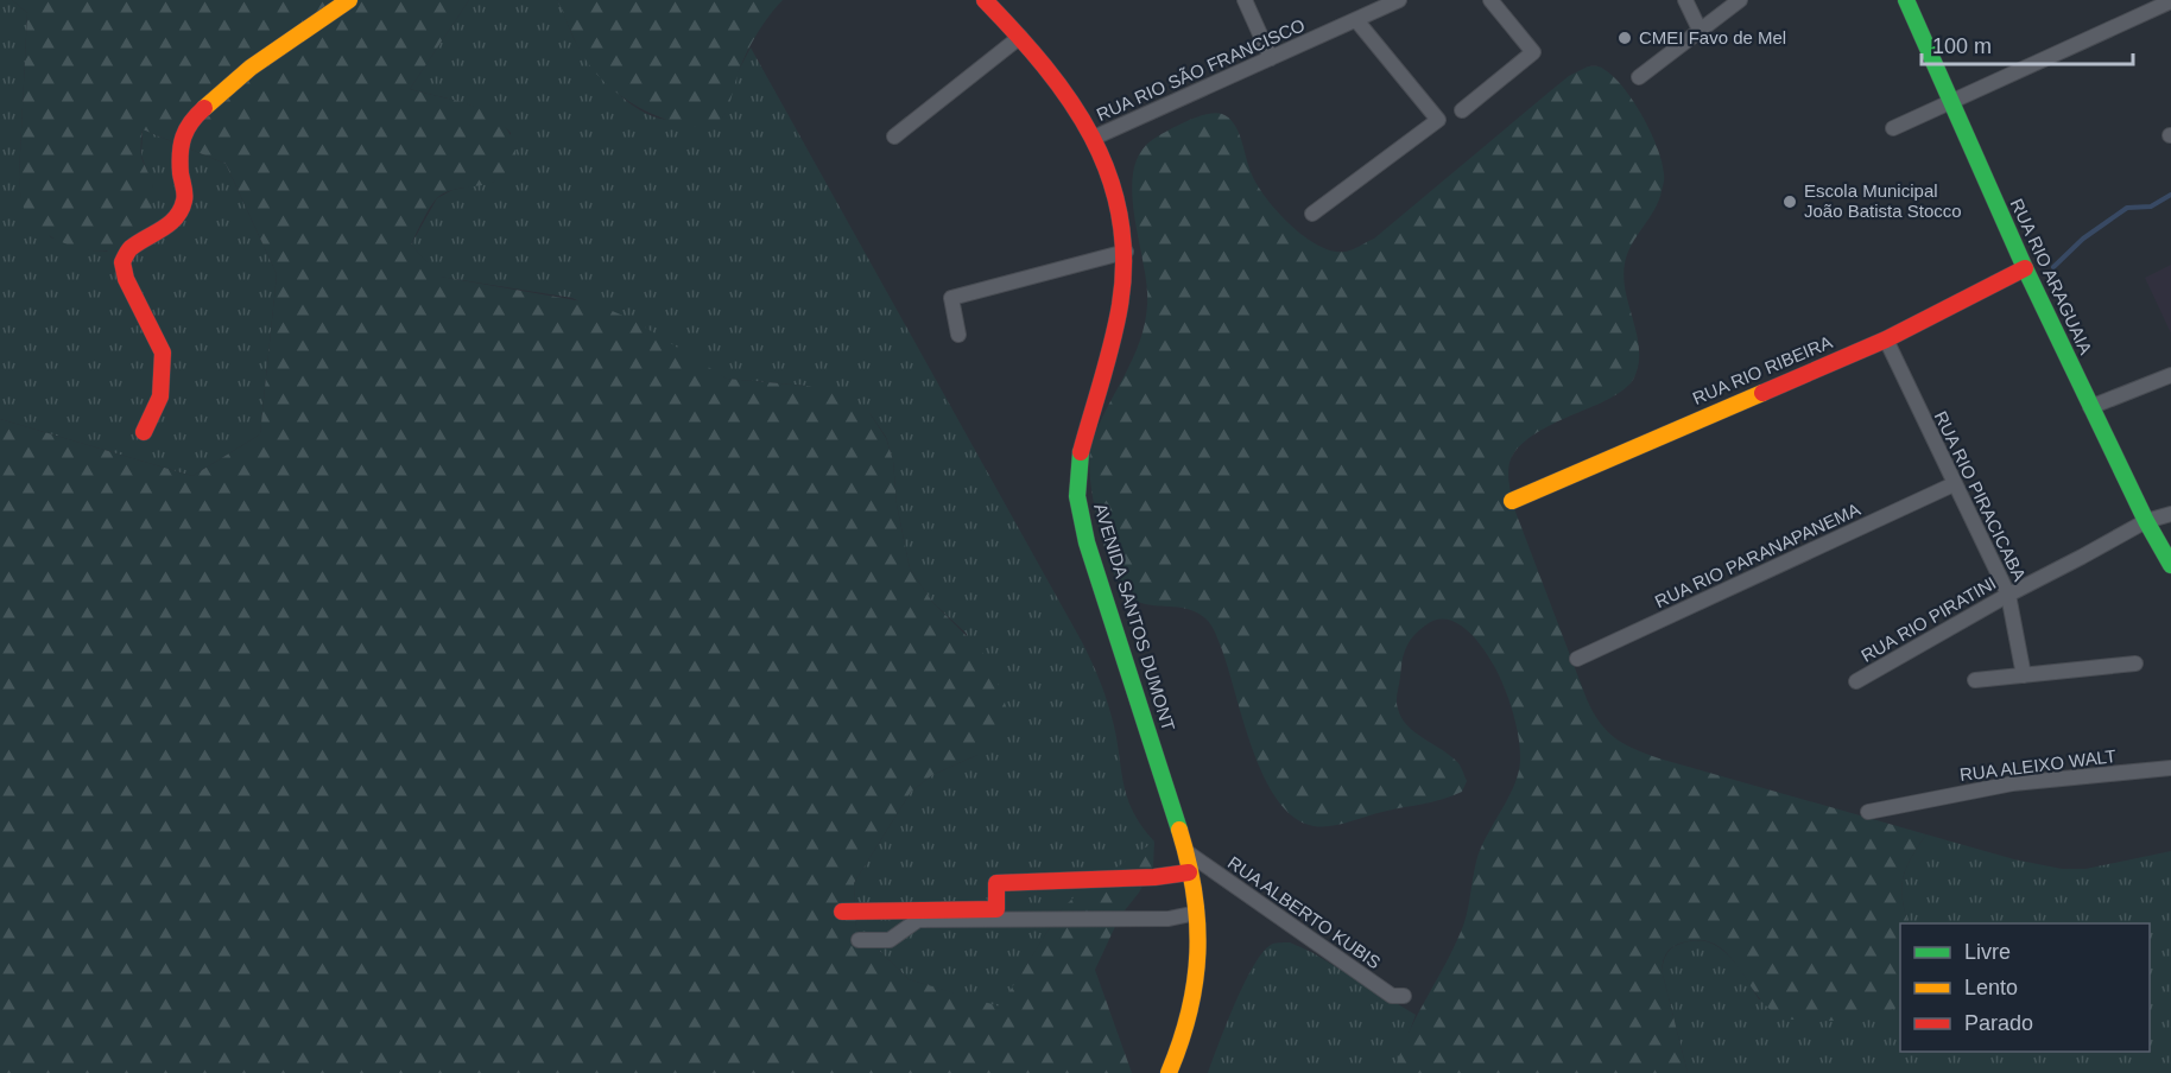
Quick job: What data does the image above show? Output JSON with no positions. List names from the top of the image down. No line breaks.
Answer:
{"streets":{"street":["RUA RIO SÃO FRANCISCO","RUA RIO ARAGUAIA","RUA RIO RIBEIRA","RUA RIO PIRACICABA","RUA RIO PARANAPANEMA","AVENIDA SANTOS DUMONT","RUA RIO PIRATINI","RUA ALEIXO WALT","RUA ALBERTO KUBIS"]},"crossings":[["RUA RIO SÃO FRANCISCO","AVENIDA SANTOS DUMONT"],["RUA RIO ARAGUAIA","RUA RIO RIBEIRA"],["RUA RIO ARAGUAIA","RUA RIO PIRATINI"],["RUA RIO RIBEIRA","RUA RIO PIRACICABA"],["RUA RIO PIRACICABA","RUA RIO PARANAPANEMA"],["RUA RIO PIRACICABA","RUA RIO PIRATINI"],["AVENIDA SANTOS DUMONT","RUA ALBERTO KUBIS"]],"places":["CMEI Favo de Mel","Escola Municipal João Batista Stocco"],"legend":["Livre","Lento","Parado"],"scale_bar":"100 m"}
